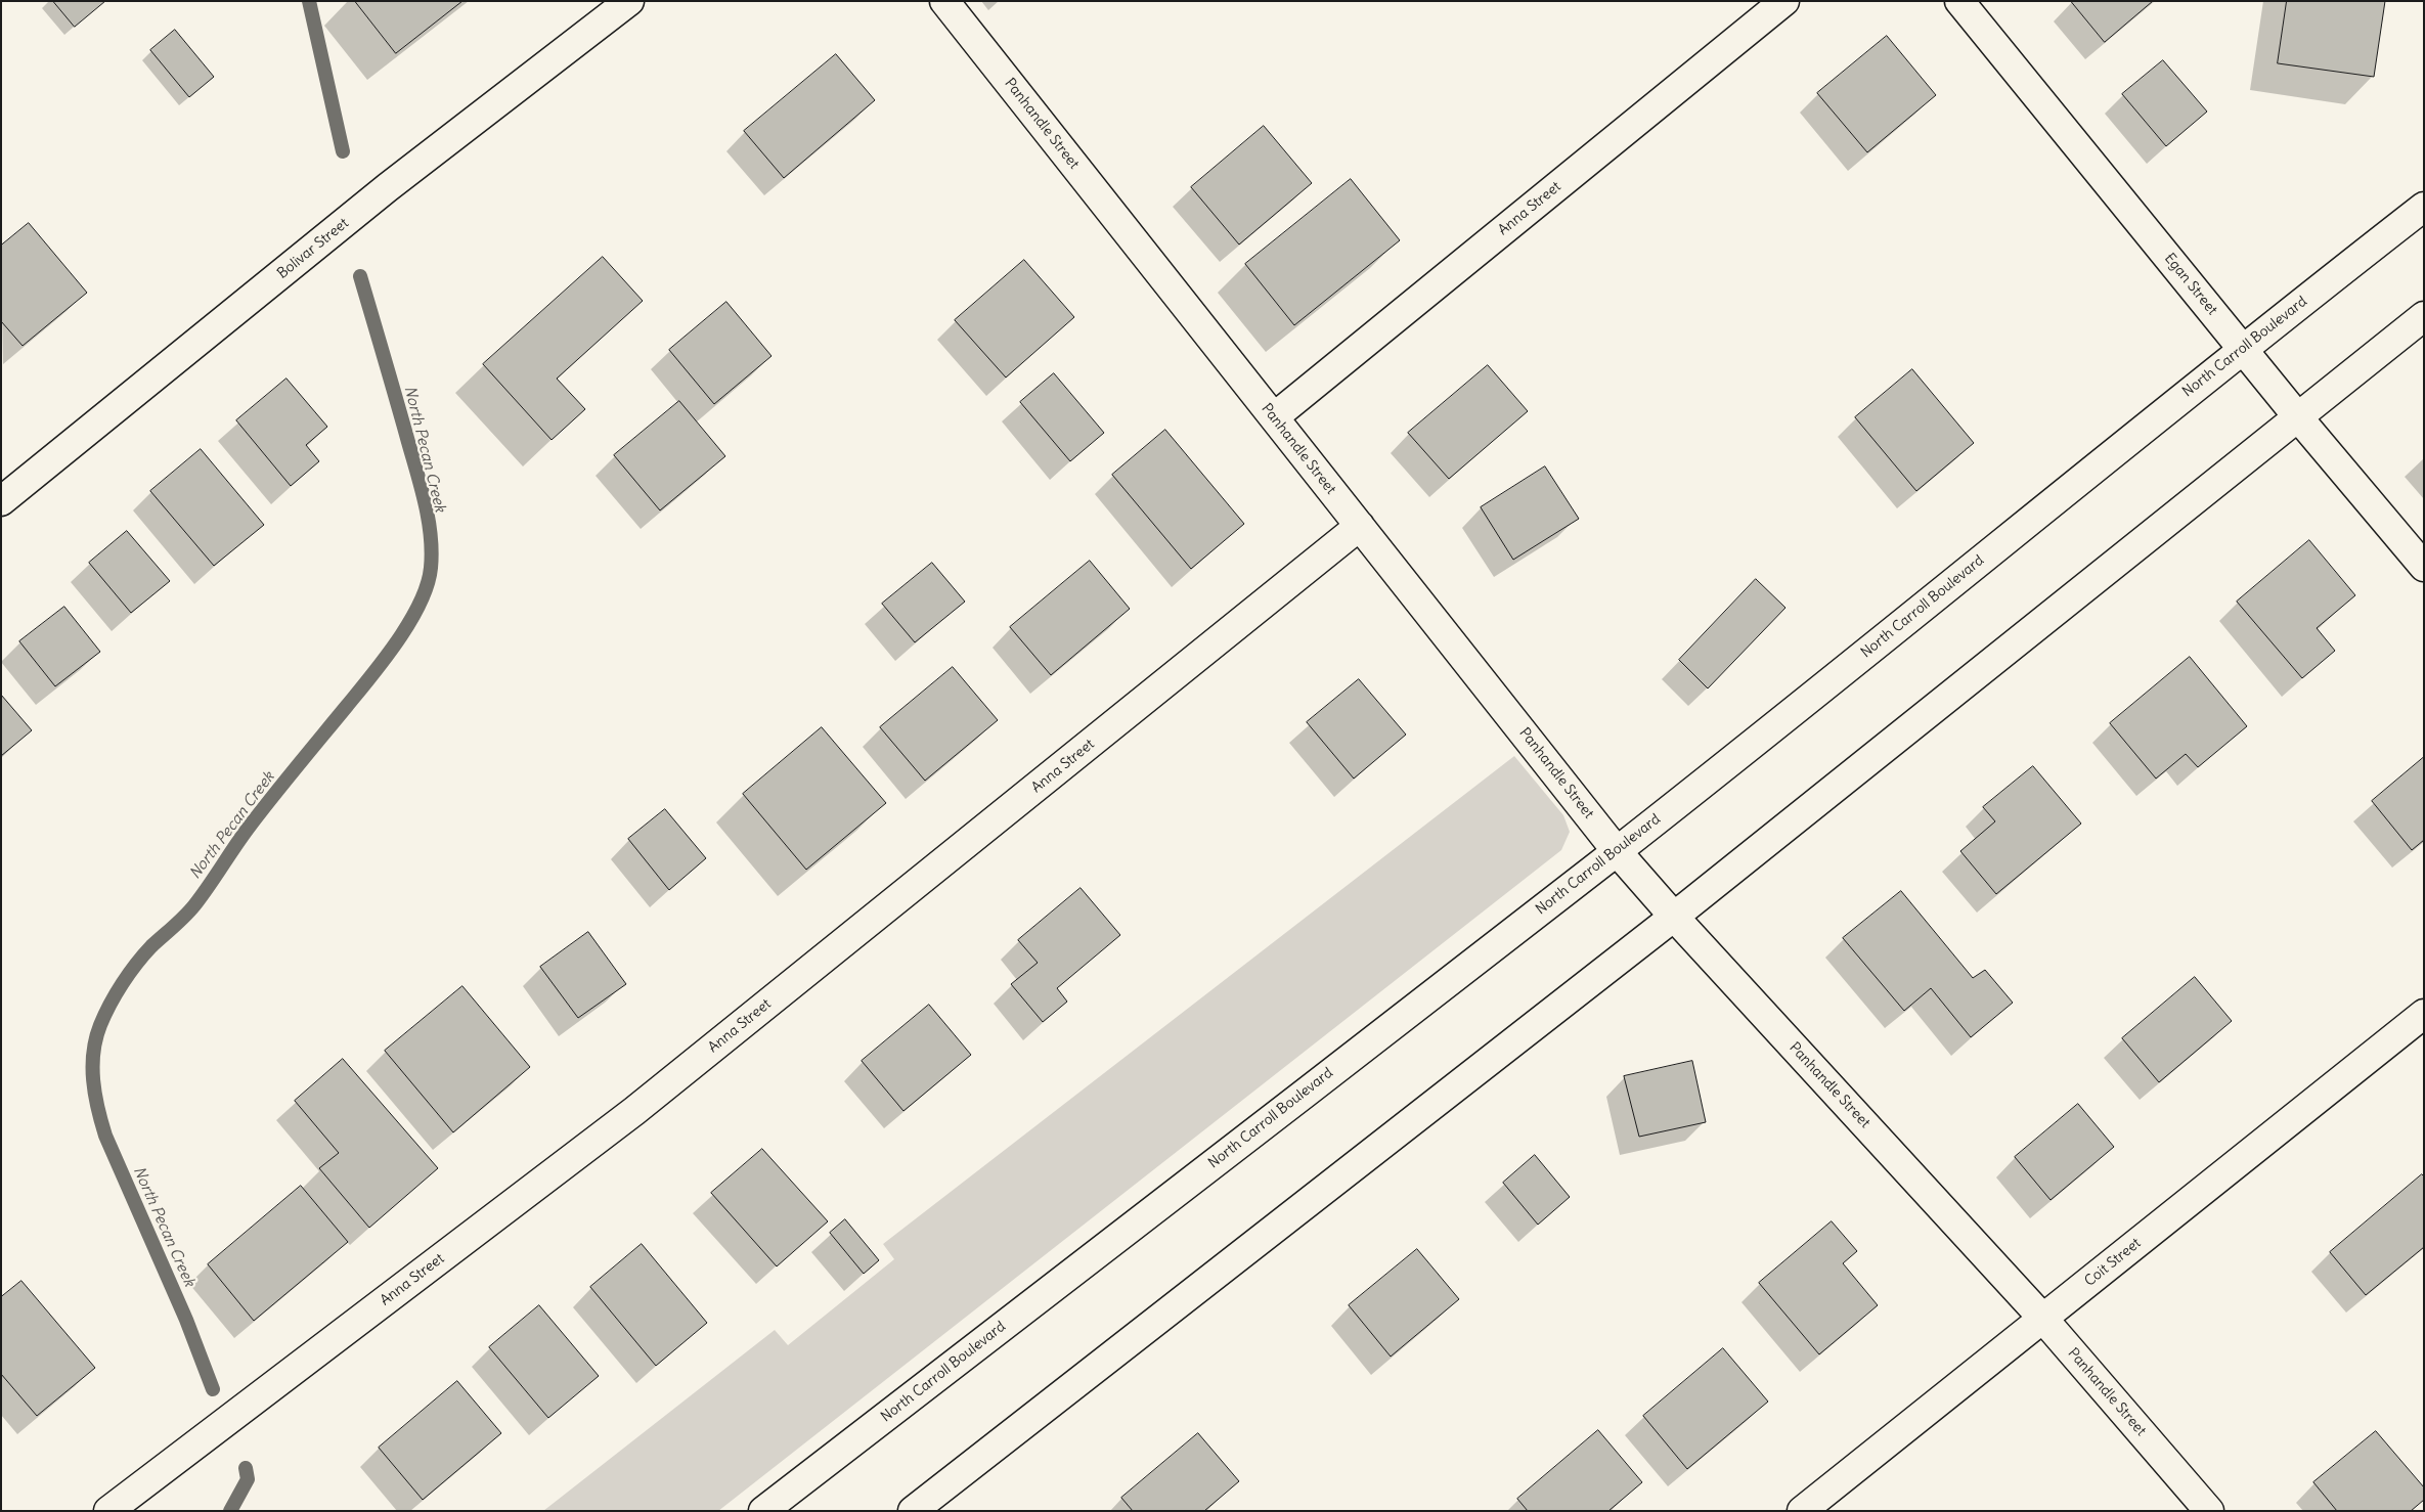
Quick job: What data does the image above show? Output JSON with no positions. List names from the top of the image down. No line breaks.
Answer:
{"streets":{"street":["Panhandle Street","Anna Street","Bolivar Street","Egan Street","North Carroll Boulevard","Coit Street"]},"crossings":[["Panhandle Street","Anna Street"],["Panhandle Street","North Carroll Boulevard"],["Panhandle Street","Coit Street"],["Egan Street","North Carroll Boulevard"]],"water":["North Pecan Creek"]}
